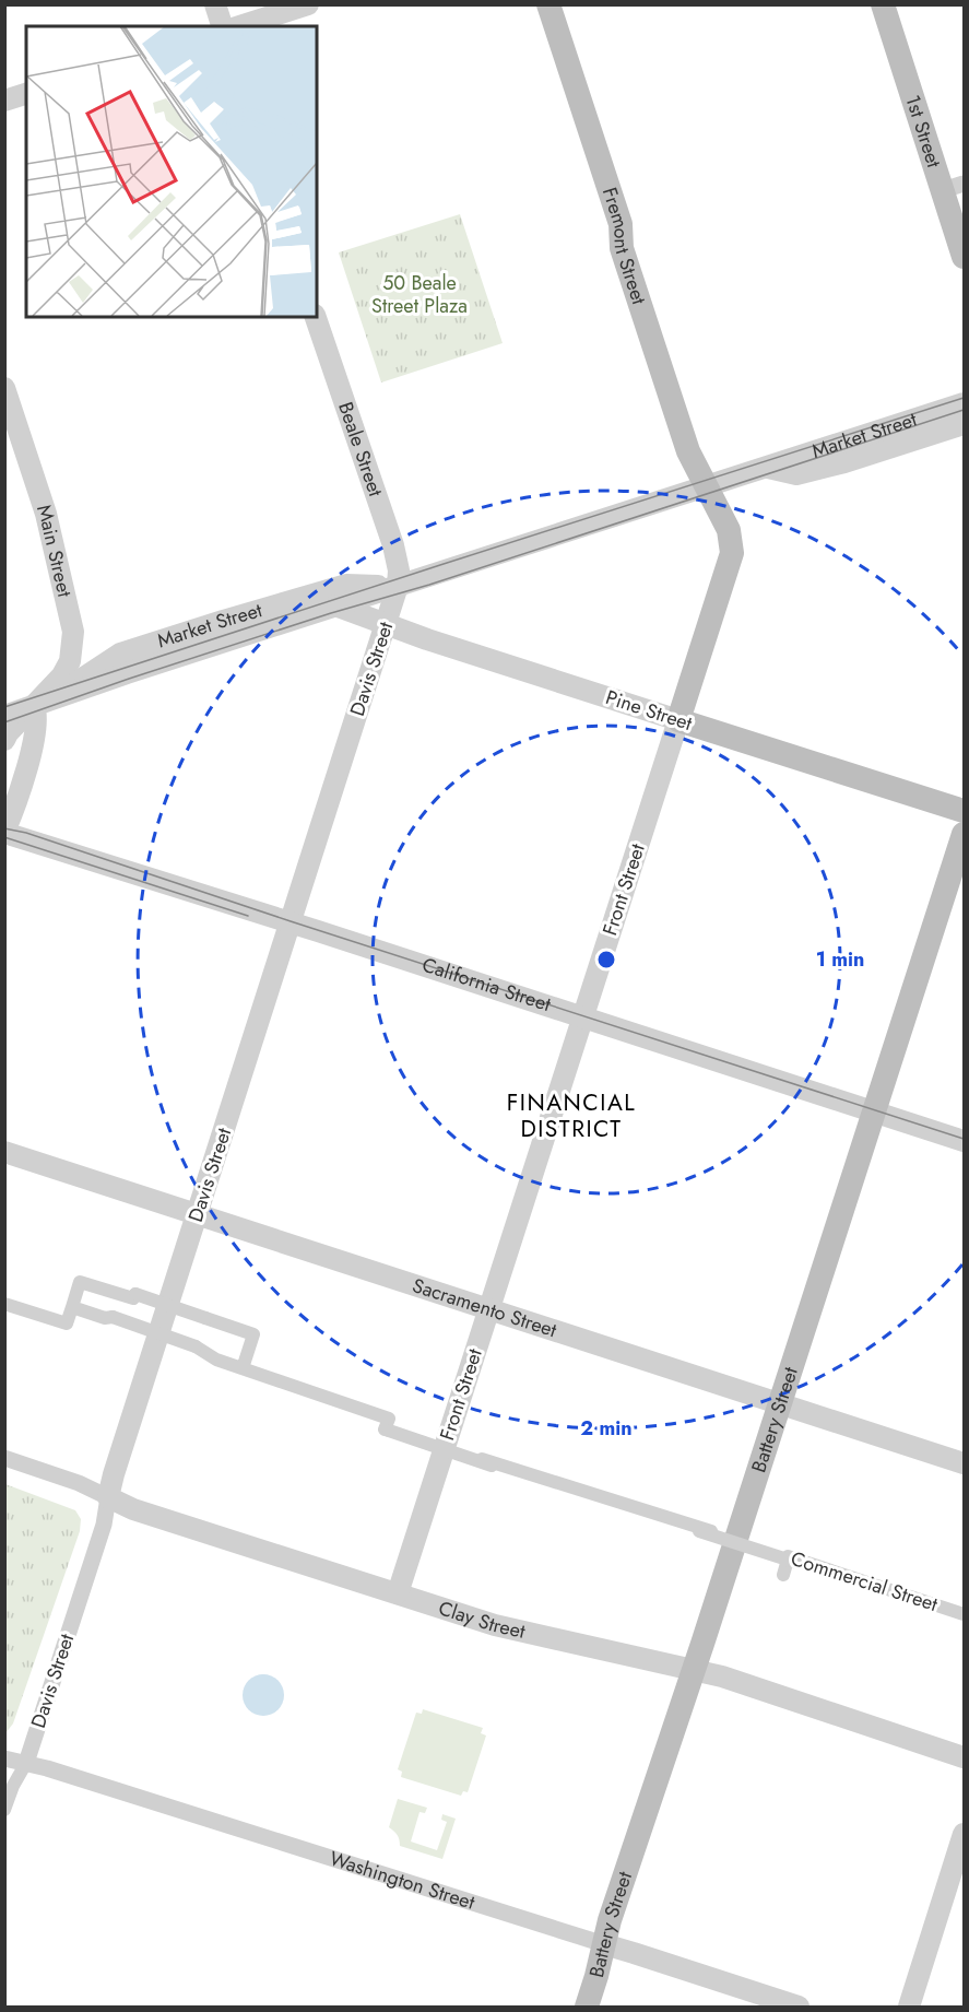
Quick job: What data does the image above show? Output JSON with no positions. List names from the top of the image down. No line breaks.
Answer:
{"streets":{"main road":["1st Street","Fremont Street","Pine Street","Front Street","Battery Street"],"street":["Market Street","Beale Street","Main Street","Davis Street","California Street","Sacramento Street","Commercial Street","Clay Street","Washington Street"]},"crossings":[["Fremont Street","Market Street"],["Fremont Street","Front Street"],["Market Street","Beale Street"],["Market Street","Main Street"],["Market Street","Davis Street"],["Market Street","Pine Street"],["Market Street","Front Street"],["Beale Street","Davis Street"],["Davis Street","Pine Street"],["Davis Street","California Street"],["Davis Street","Sacramento Street"],["Davis Street","Clay Street"],["Davis Street","Washington Street"],["Pine Street","Front Street"],["Front Street","California Street"],["Front Street","Sacramento Street"],["Front Street","Clay Street"],["California Street","Battery Street"],["Sacramento Street","Battery Street"],["Battery Street","Clay Street"],["Battery Street","Washington Street"]],"districts":["FINANCIAL DISTRICT"],"parks":["50 Beale Street Plaza"],"rings":["1 min","2 min"]}
